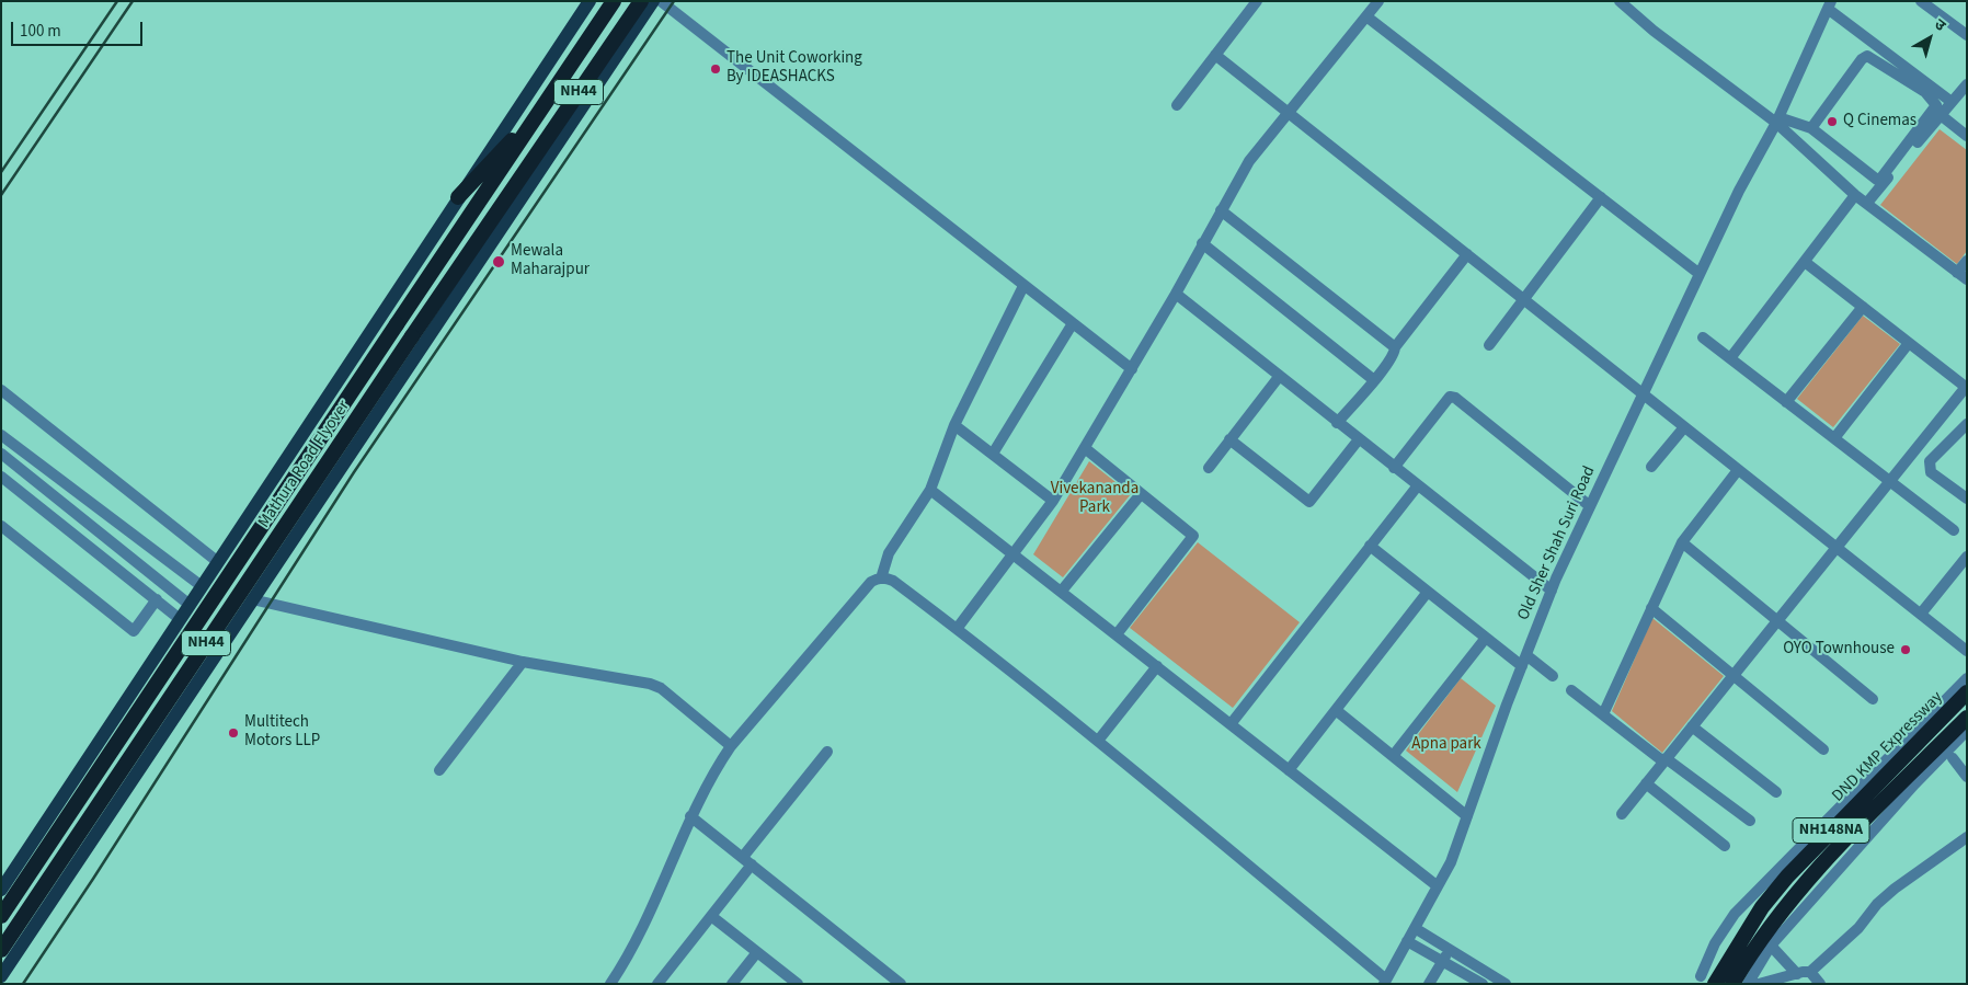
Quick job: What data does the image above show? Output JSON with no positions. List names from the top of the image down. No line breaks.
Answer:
{"streets":{"highway":["NH44","Mathura Road Flyover","DND KMP Expressway","NH148NA"],"street":["Old Sher Shah Suri Road"]},"crossings":[["NH44","Mathura Road Flyover"]],"parks":["Vivekananda Park","Apna park"],"places":["The Unit Coworking By IDEASHACKS","Q Cinemas","Mewala Maharajpur","OYO Townhouse","Multitech Motors LLP"],"scale_bar":"100 m","north":"top right"}
